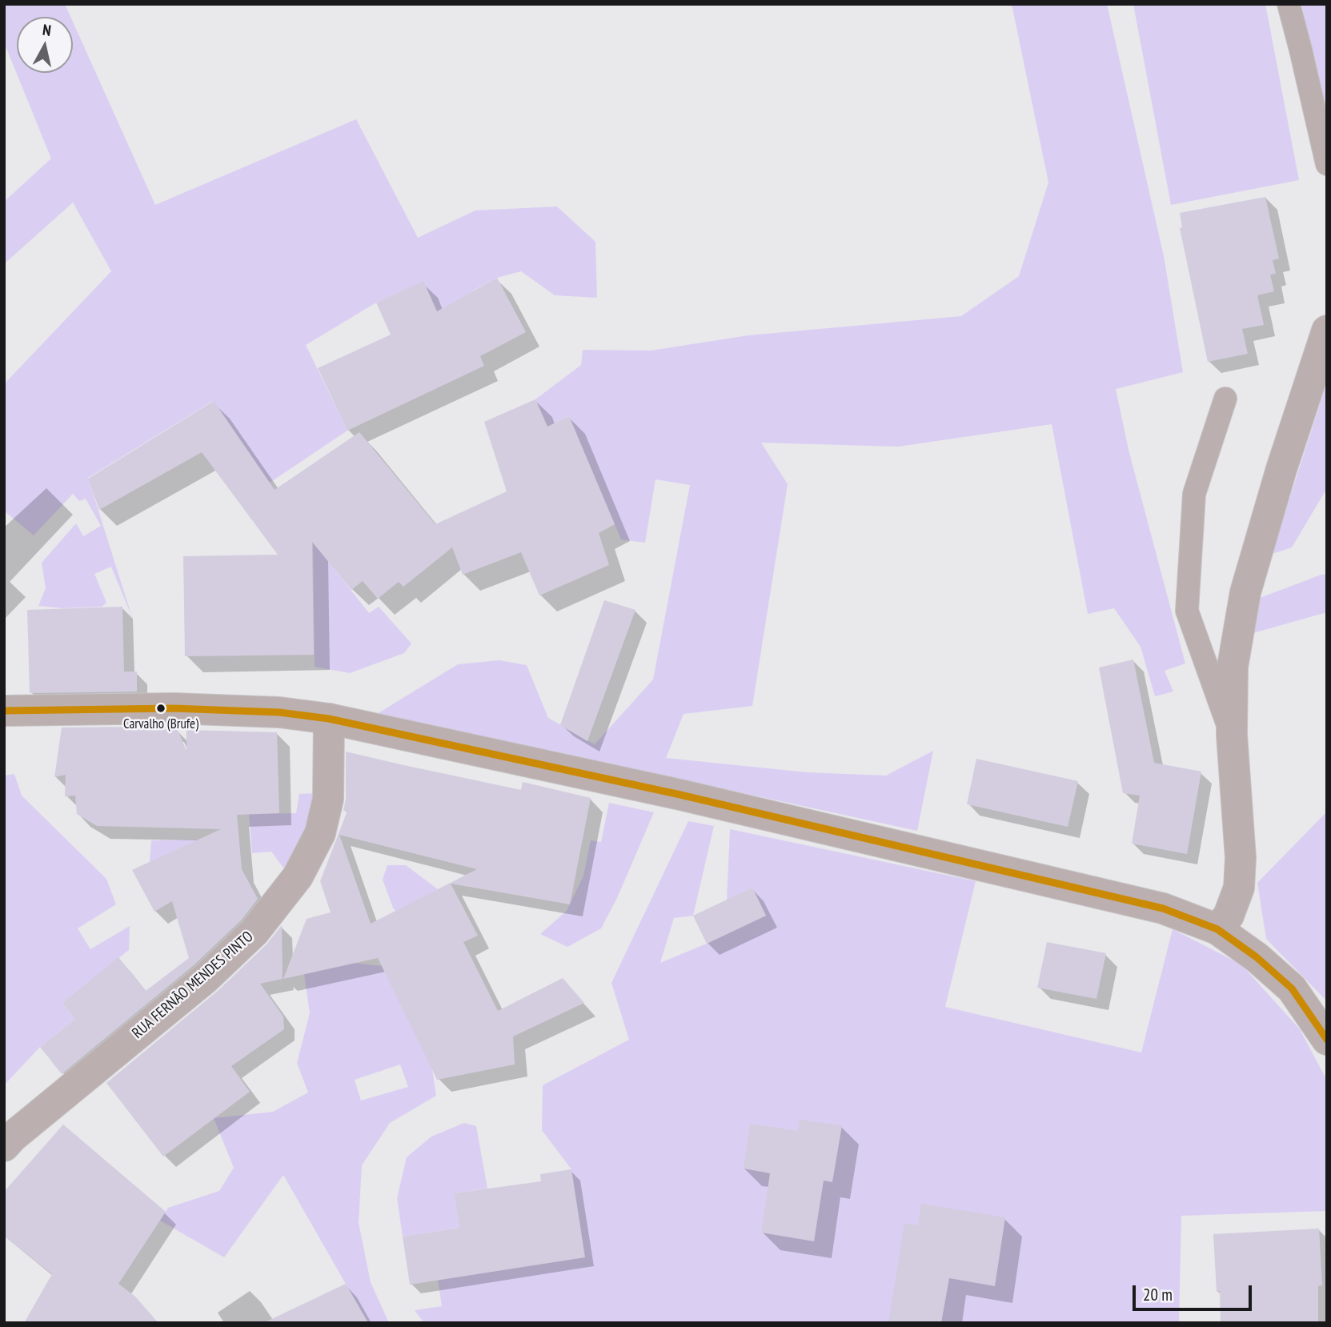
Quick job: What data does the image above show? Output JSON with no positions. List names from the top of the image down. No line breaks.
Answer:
{"streets":{"street":["RUA FERNÃO MENDES PINTO"]},"places":["Carvalho (Brufe)"],"scale_bar":"20 m","north":"top"}
